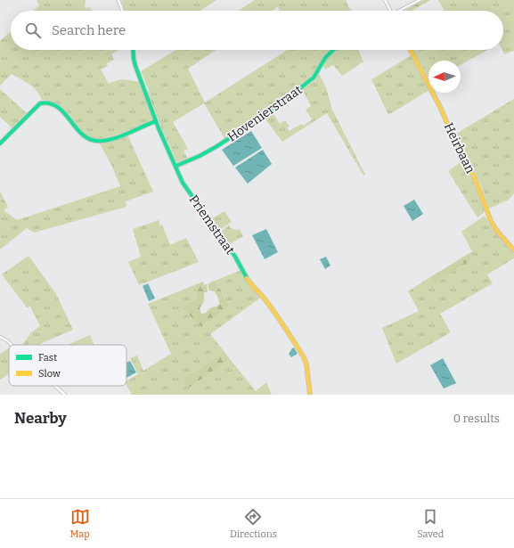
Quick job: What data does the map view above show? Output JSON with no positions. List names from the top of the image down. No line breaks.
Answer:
{"streets":{"street":["Hovenierstraat","Heirbaan","Priemstraat"]},"crossings":[["Hovenierstraat","Priemstraat"]],"legend":["Fast","Slow"],"north":"left","page":{"search":"Search here","heading":["Nearby","0 results"],"nav":["Map","Directions","Saved"]}}
